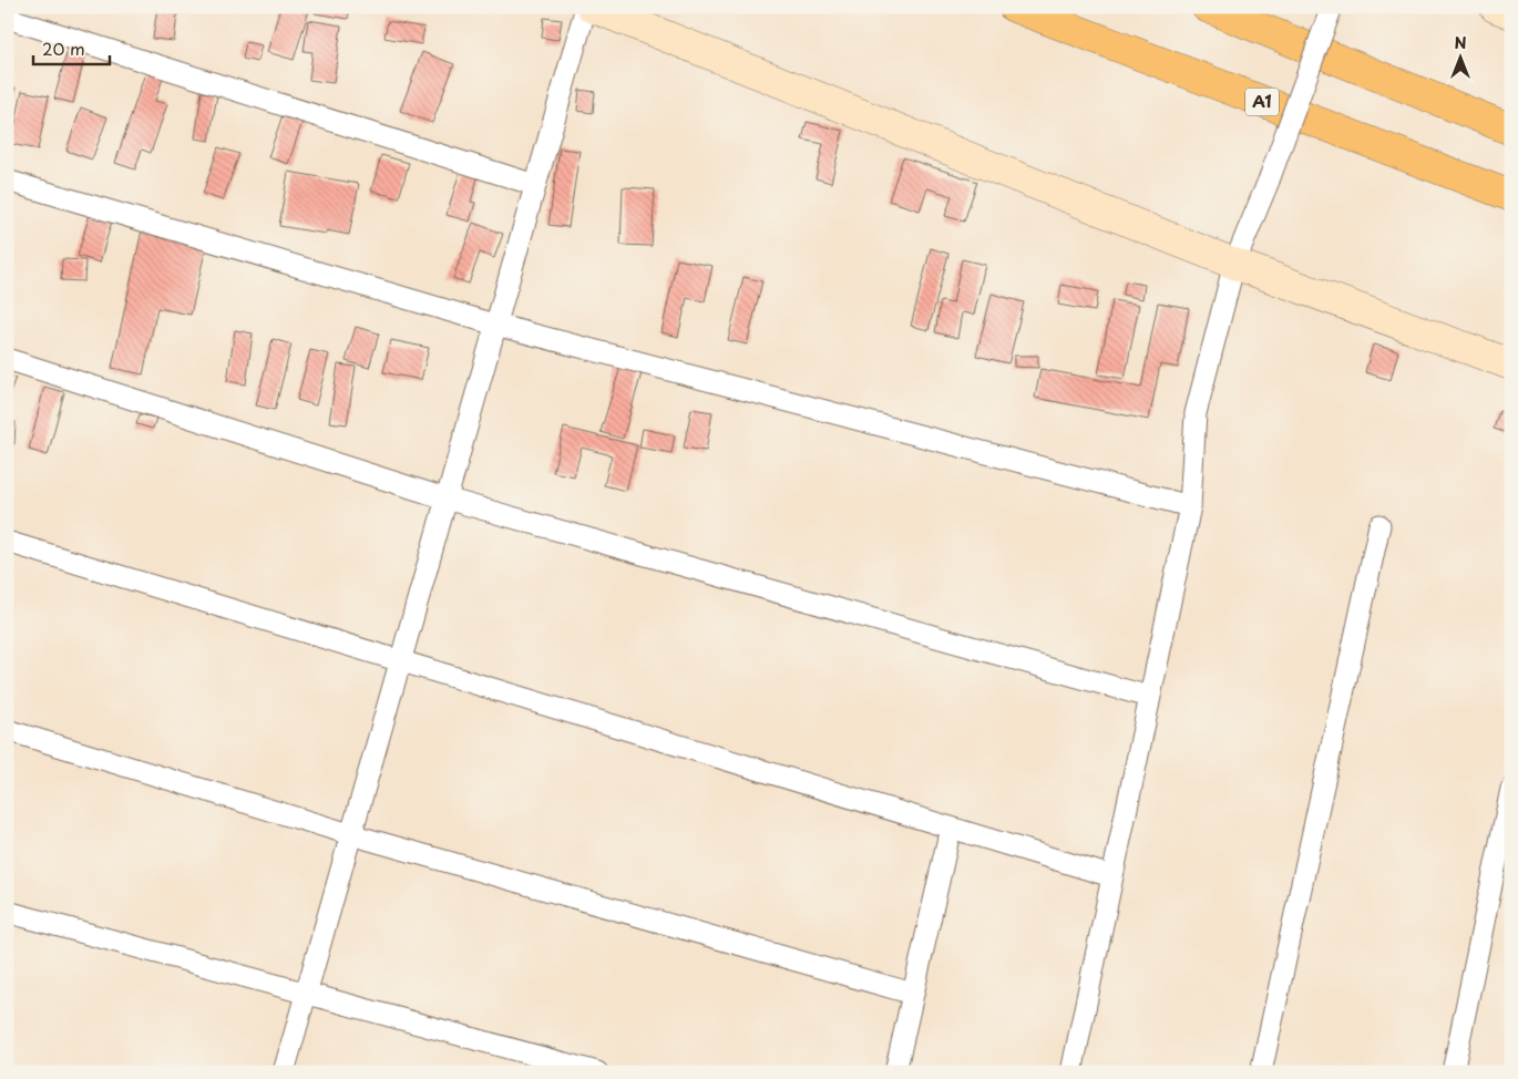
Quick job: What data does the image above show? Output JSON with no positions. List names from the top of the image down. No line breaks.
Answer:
{"streets":{"highway":["A1"]},"scale_bar":"20 m","north":"top"}
